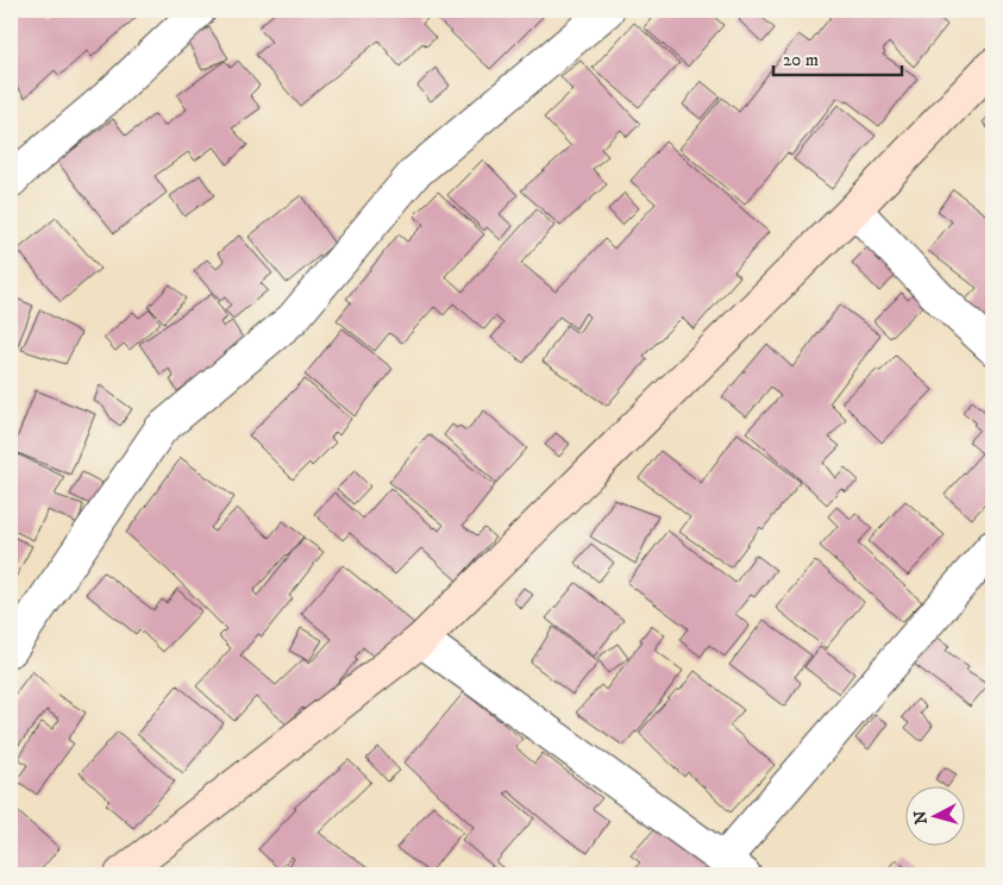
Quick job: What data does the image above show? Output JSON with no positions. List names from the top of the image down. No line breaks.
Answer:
{"scale_bar":"20 m","north":"left"}
